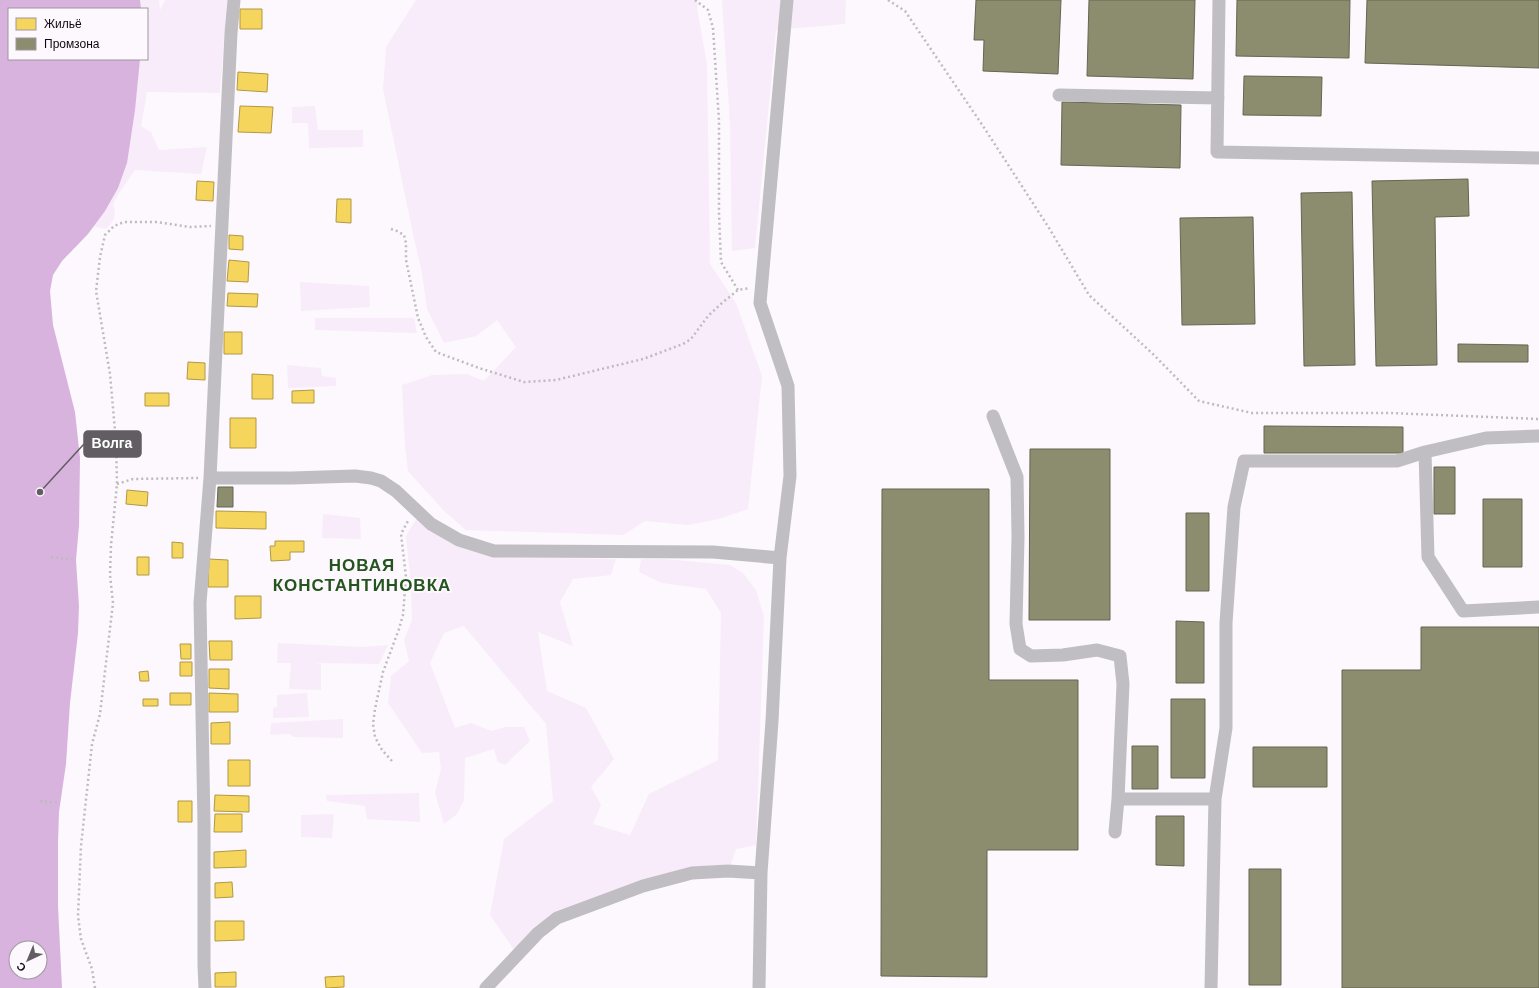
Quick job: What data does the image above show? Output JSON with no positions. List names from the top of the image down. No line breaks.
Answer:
{"districts":["НОВАЯ КОНСТАНТИНОВКА"],"places":["Волга"],"legend":["Жильё","Промзона"],"north":"bottom left"}
